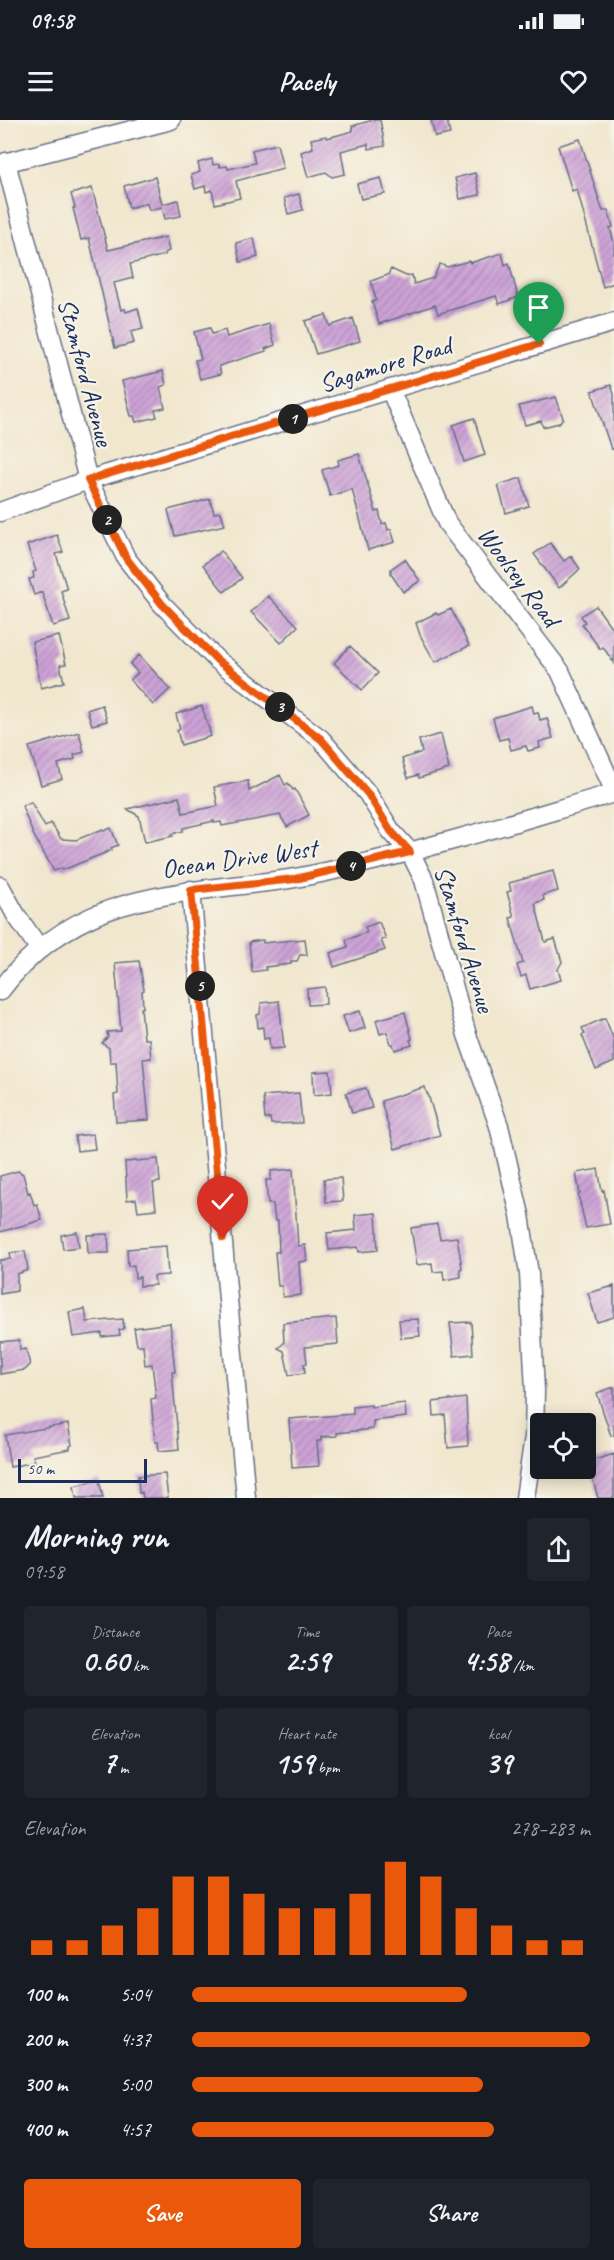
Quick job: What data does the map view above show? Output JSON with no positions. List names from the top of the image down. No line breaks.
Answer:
{"streets":{"street":["Sagamore Road","Stamford Avenue","Woolsey Road","Ocean Drive West"]},"crossings":[["Sagamore Road","Stamford Avenue"],["Sagamore Road","Woolsey Road"],["Stamford Avenue","Ocean Drive West"],["Woolsey Road","Ocean Drive West"]],"scale_bar":"50 m","page":{"status":"09:58","header":"Pacely","pins":["1","2","3","4","5"],"scale":"50 m","heading":["Morning run","09:58"],"stats":[["Distance","0.60 km"],["Time","2:59"],["Pace","4:58 /km"],["Elevation","7 m"],["Heart rate","159 bpm"],["kcal","39"]],"chart":["Elevation","278–283 m"],"list":[{"name":"100 m","note":"5:04"},{"name":"200 m","note":"4:37"},{"name":"300 m","note":"5:00"},{"name":"400 m","note":"4:57"}],"buttons":["Save","Share"]}}
